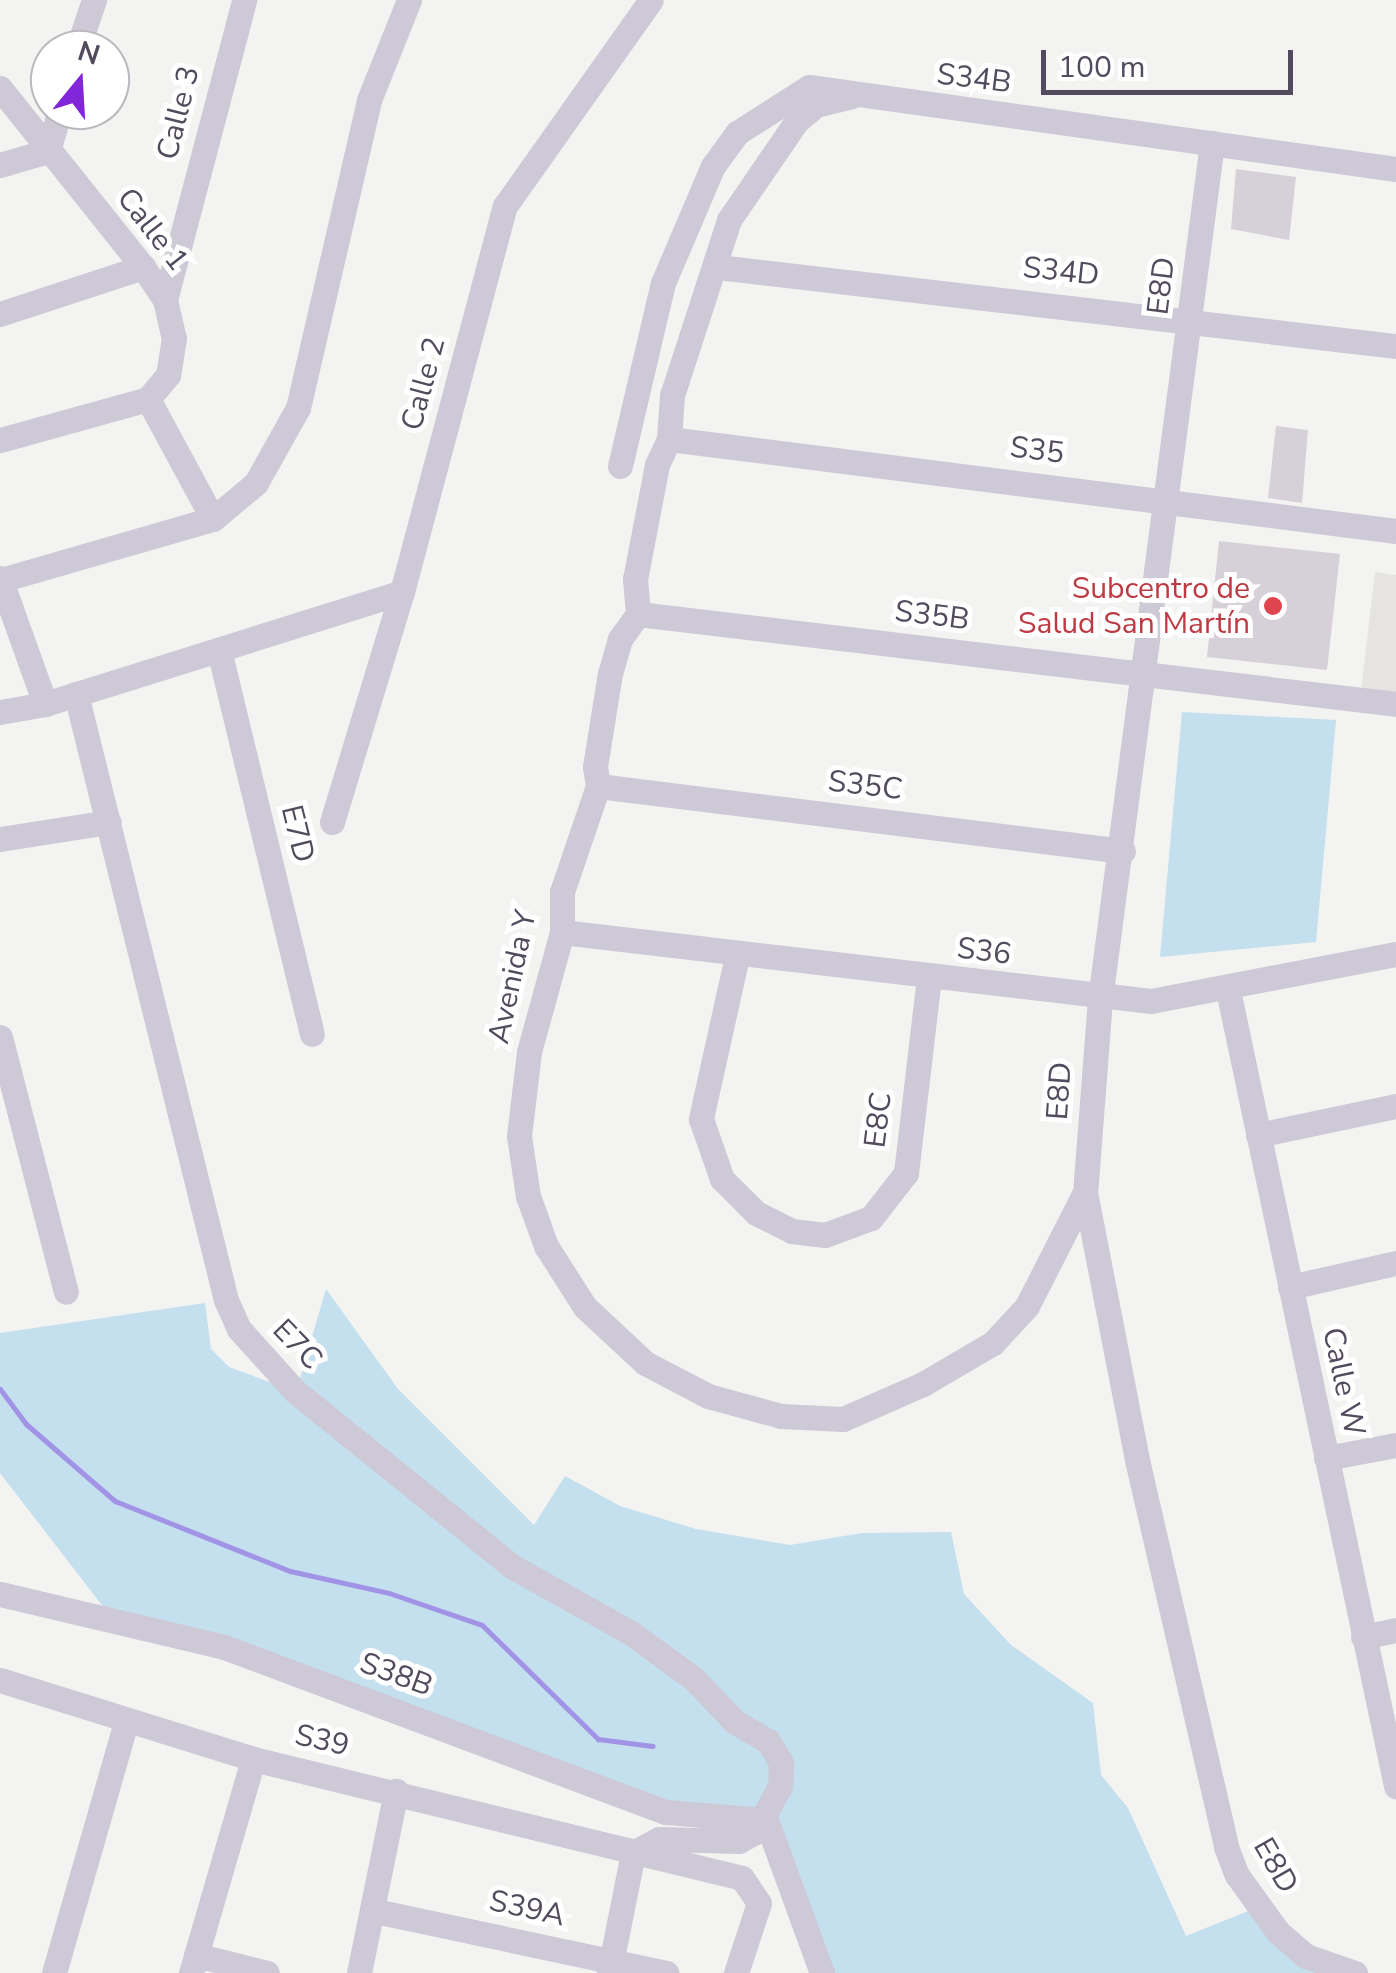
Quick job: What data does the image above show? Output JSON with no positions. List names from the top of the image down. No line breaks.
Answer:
{"streets":{"street":["S34B","Calle 3","Calle 1","S34D","E8D","Calle 2","S35","S35B","S35C","E7D","S36","Avenida Y","E8C","E7C","Calle W","S38B","S39","S39A"]},"crossings":[["S34B","E8D"],["S34B","Avenida Y"],["Calle 3","Calle 1"],["S34D","E8D"],["S34D","Avenida Y"],["E8D","S35"],["E8D","S35B"],["E8D","S35C"],["E8D","S36"],["E8D","Avenida Y"],["S35","Avenida Y"],["S35B","Avenida Y"],["S35C","Avenida Y"],["S36","Avenida Y"],["S36","E8C"],["S36","Calle W"],["E7C","S38B"]],"places":["Subcentro de Salud San Martín"],"scale_bar":"100 m","north":"top"}
